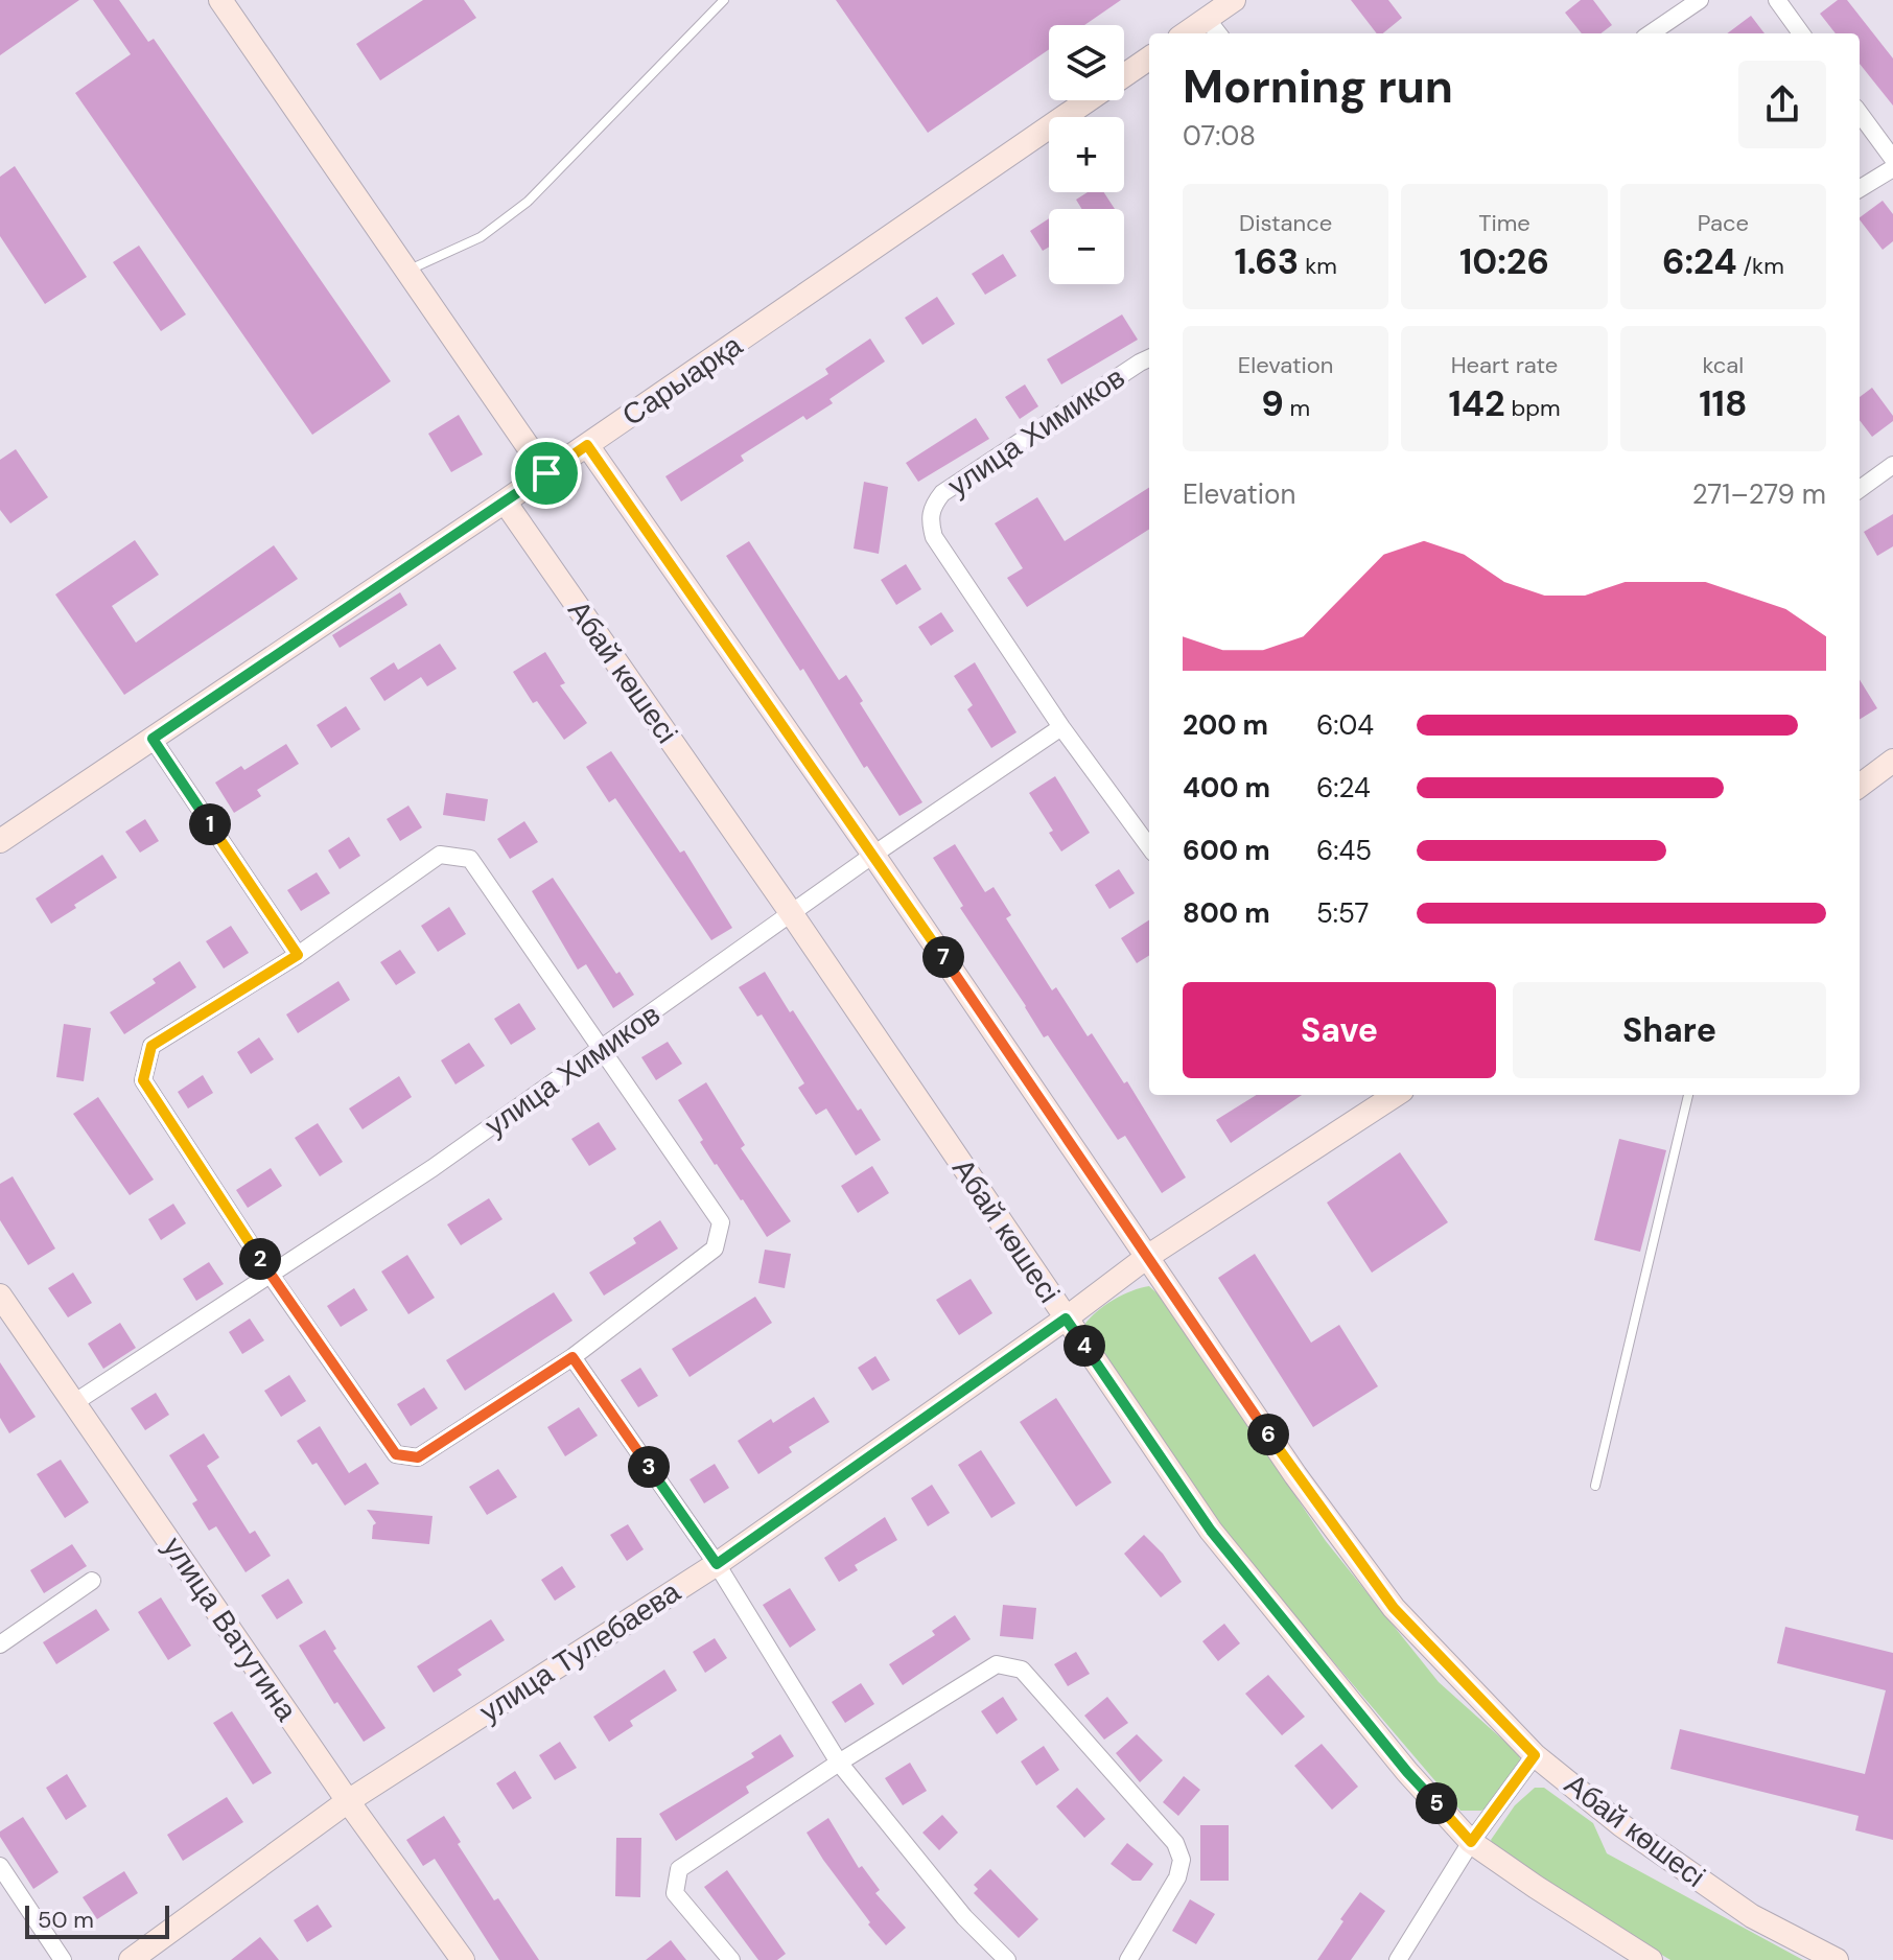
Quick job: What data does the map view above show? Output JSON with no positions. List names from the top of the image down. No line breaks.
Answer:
{"streets":{"street":["Сарыарқа","улица Химиков","Абай көшесі","улица Ватутина","улица Тулебаева"]},"crossings":[["Сарыарқа","Абай көшесі"],["улица Химиков","Абай көшесі"],["улица Химиков","улица Ватутина"],["Абай көшесі","улица Тулебаева"],["улица Ватутина","улица Тулебаева"]],"scale_bar":"50 m","page":{"map_buttons":["+","−"],"heading":["Morning run","07:08"],"stats":[["Distance","1.63 km"],["Time","10:26"],["Pace","6:24 /km"],["Elevation","9 m"],["Heart rate","142 bpm"],["kcal","118"]],"chart":["Elevation","271–279 m"],"list":[{"name":"200 m","note":"6:04"},{"name":"400 m","note":"6:24"},{"name":"600 m","note":"6:45"},{"name":"800 m","note":"5:57"}],"pins":["1","7","2","4","6","3","5"],"buttons":["Save","Share"],"scale":"50 m"}}
